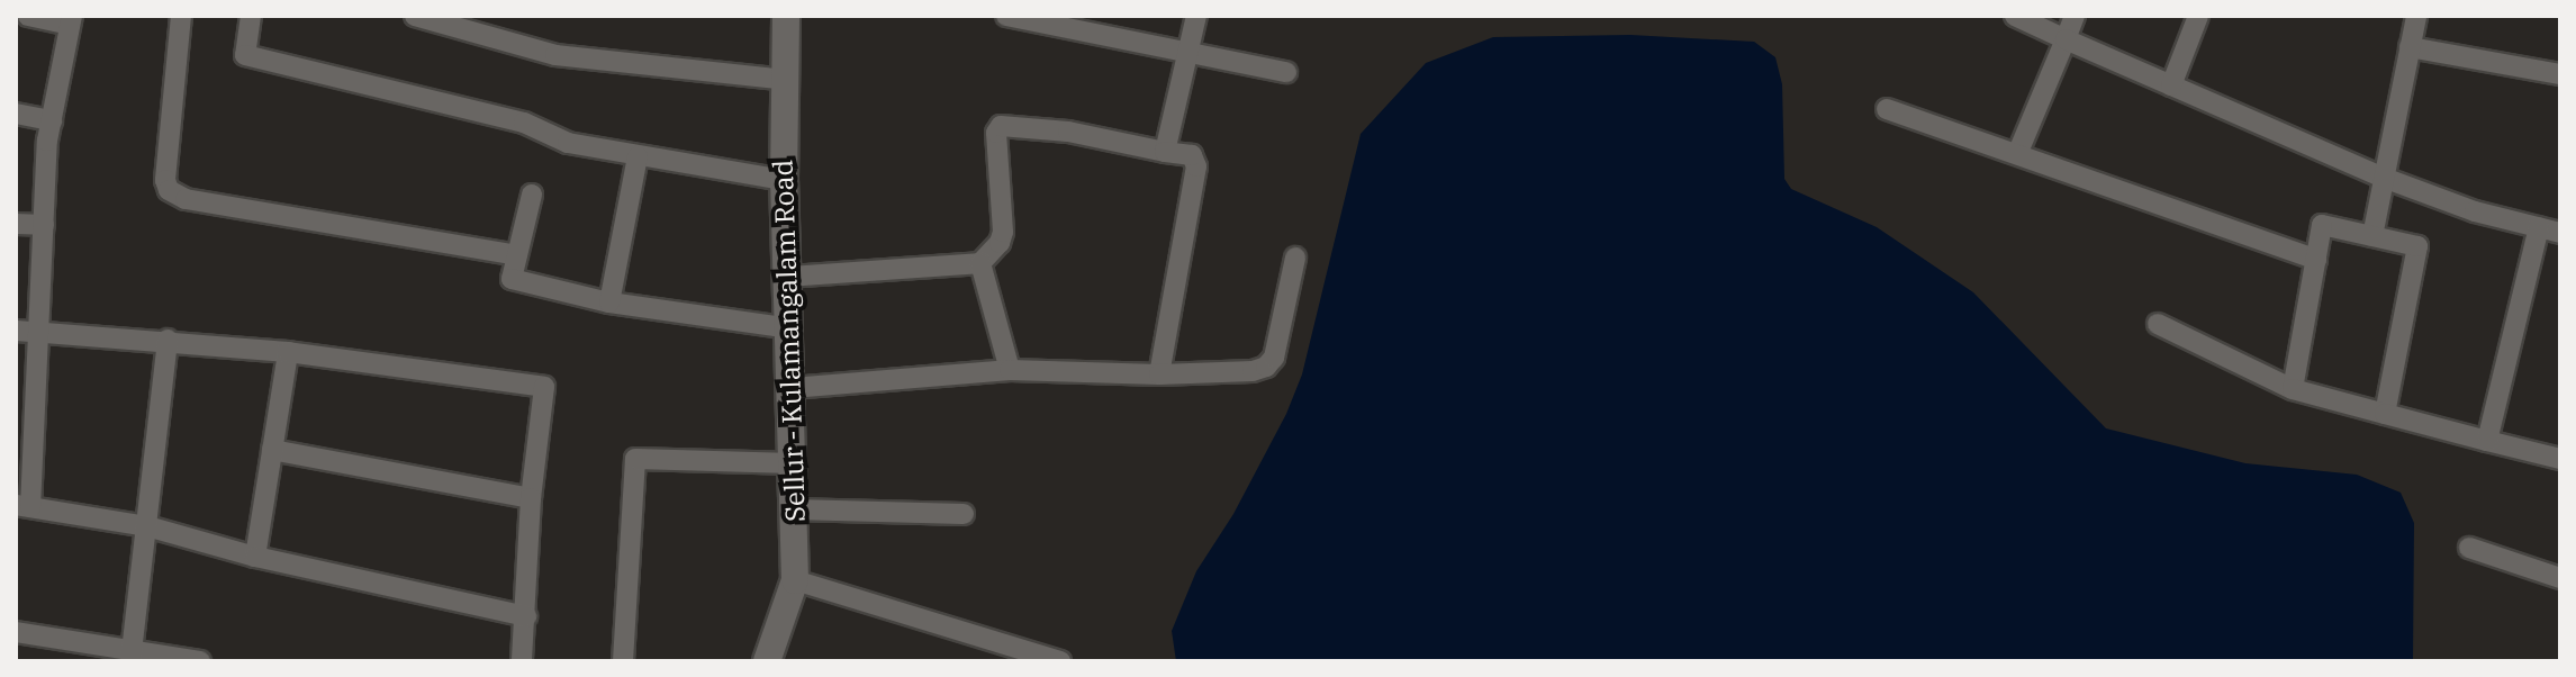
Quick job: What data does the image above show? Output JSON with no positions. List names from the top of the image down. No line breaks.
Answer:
{"streets":{"main road":["Sellur - Kulamangalam Road"]}}
